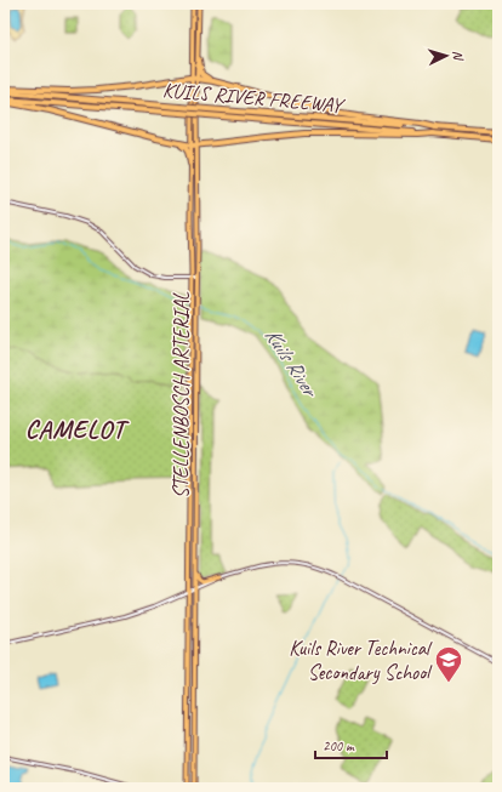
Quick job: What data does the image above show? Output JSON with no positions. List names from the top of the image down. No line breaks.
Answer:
{"streets":{"highway":["KUILS RIVER FREEWAY"],"main road":["STELLENBOSCH ARTERIAL"]},"districts":["CAMELOT"],"water":["Kuils River"],"places":{"school or university":["Kuils River Technical Secondary School"]},"scale_bar":"200 m","north":"right"}
